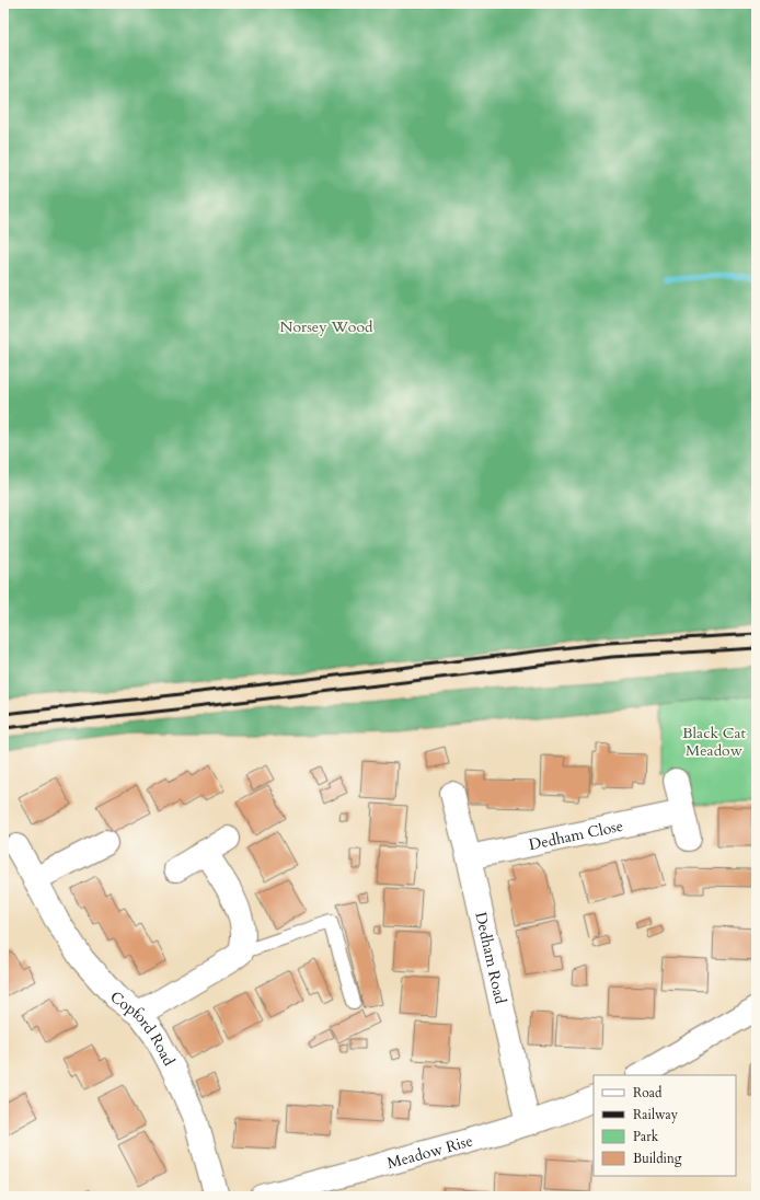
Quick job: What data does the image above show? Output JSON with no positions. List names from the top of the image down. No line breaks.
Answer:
{"streets":{"street":["Dedham Close","Dedham Road","Copford Road","Meadow Rise"]},"crossings":[["Dedham Close","Dedham Road"],["Dedham Road","Meadow Rise"]],"parks":["Norsey Wood","Black Cat Meadow"],"legend":["Road","Railway","Park","Building"]}
